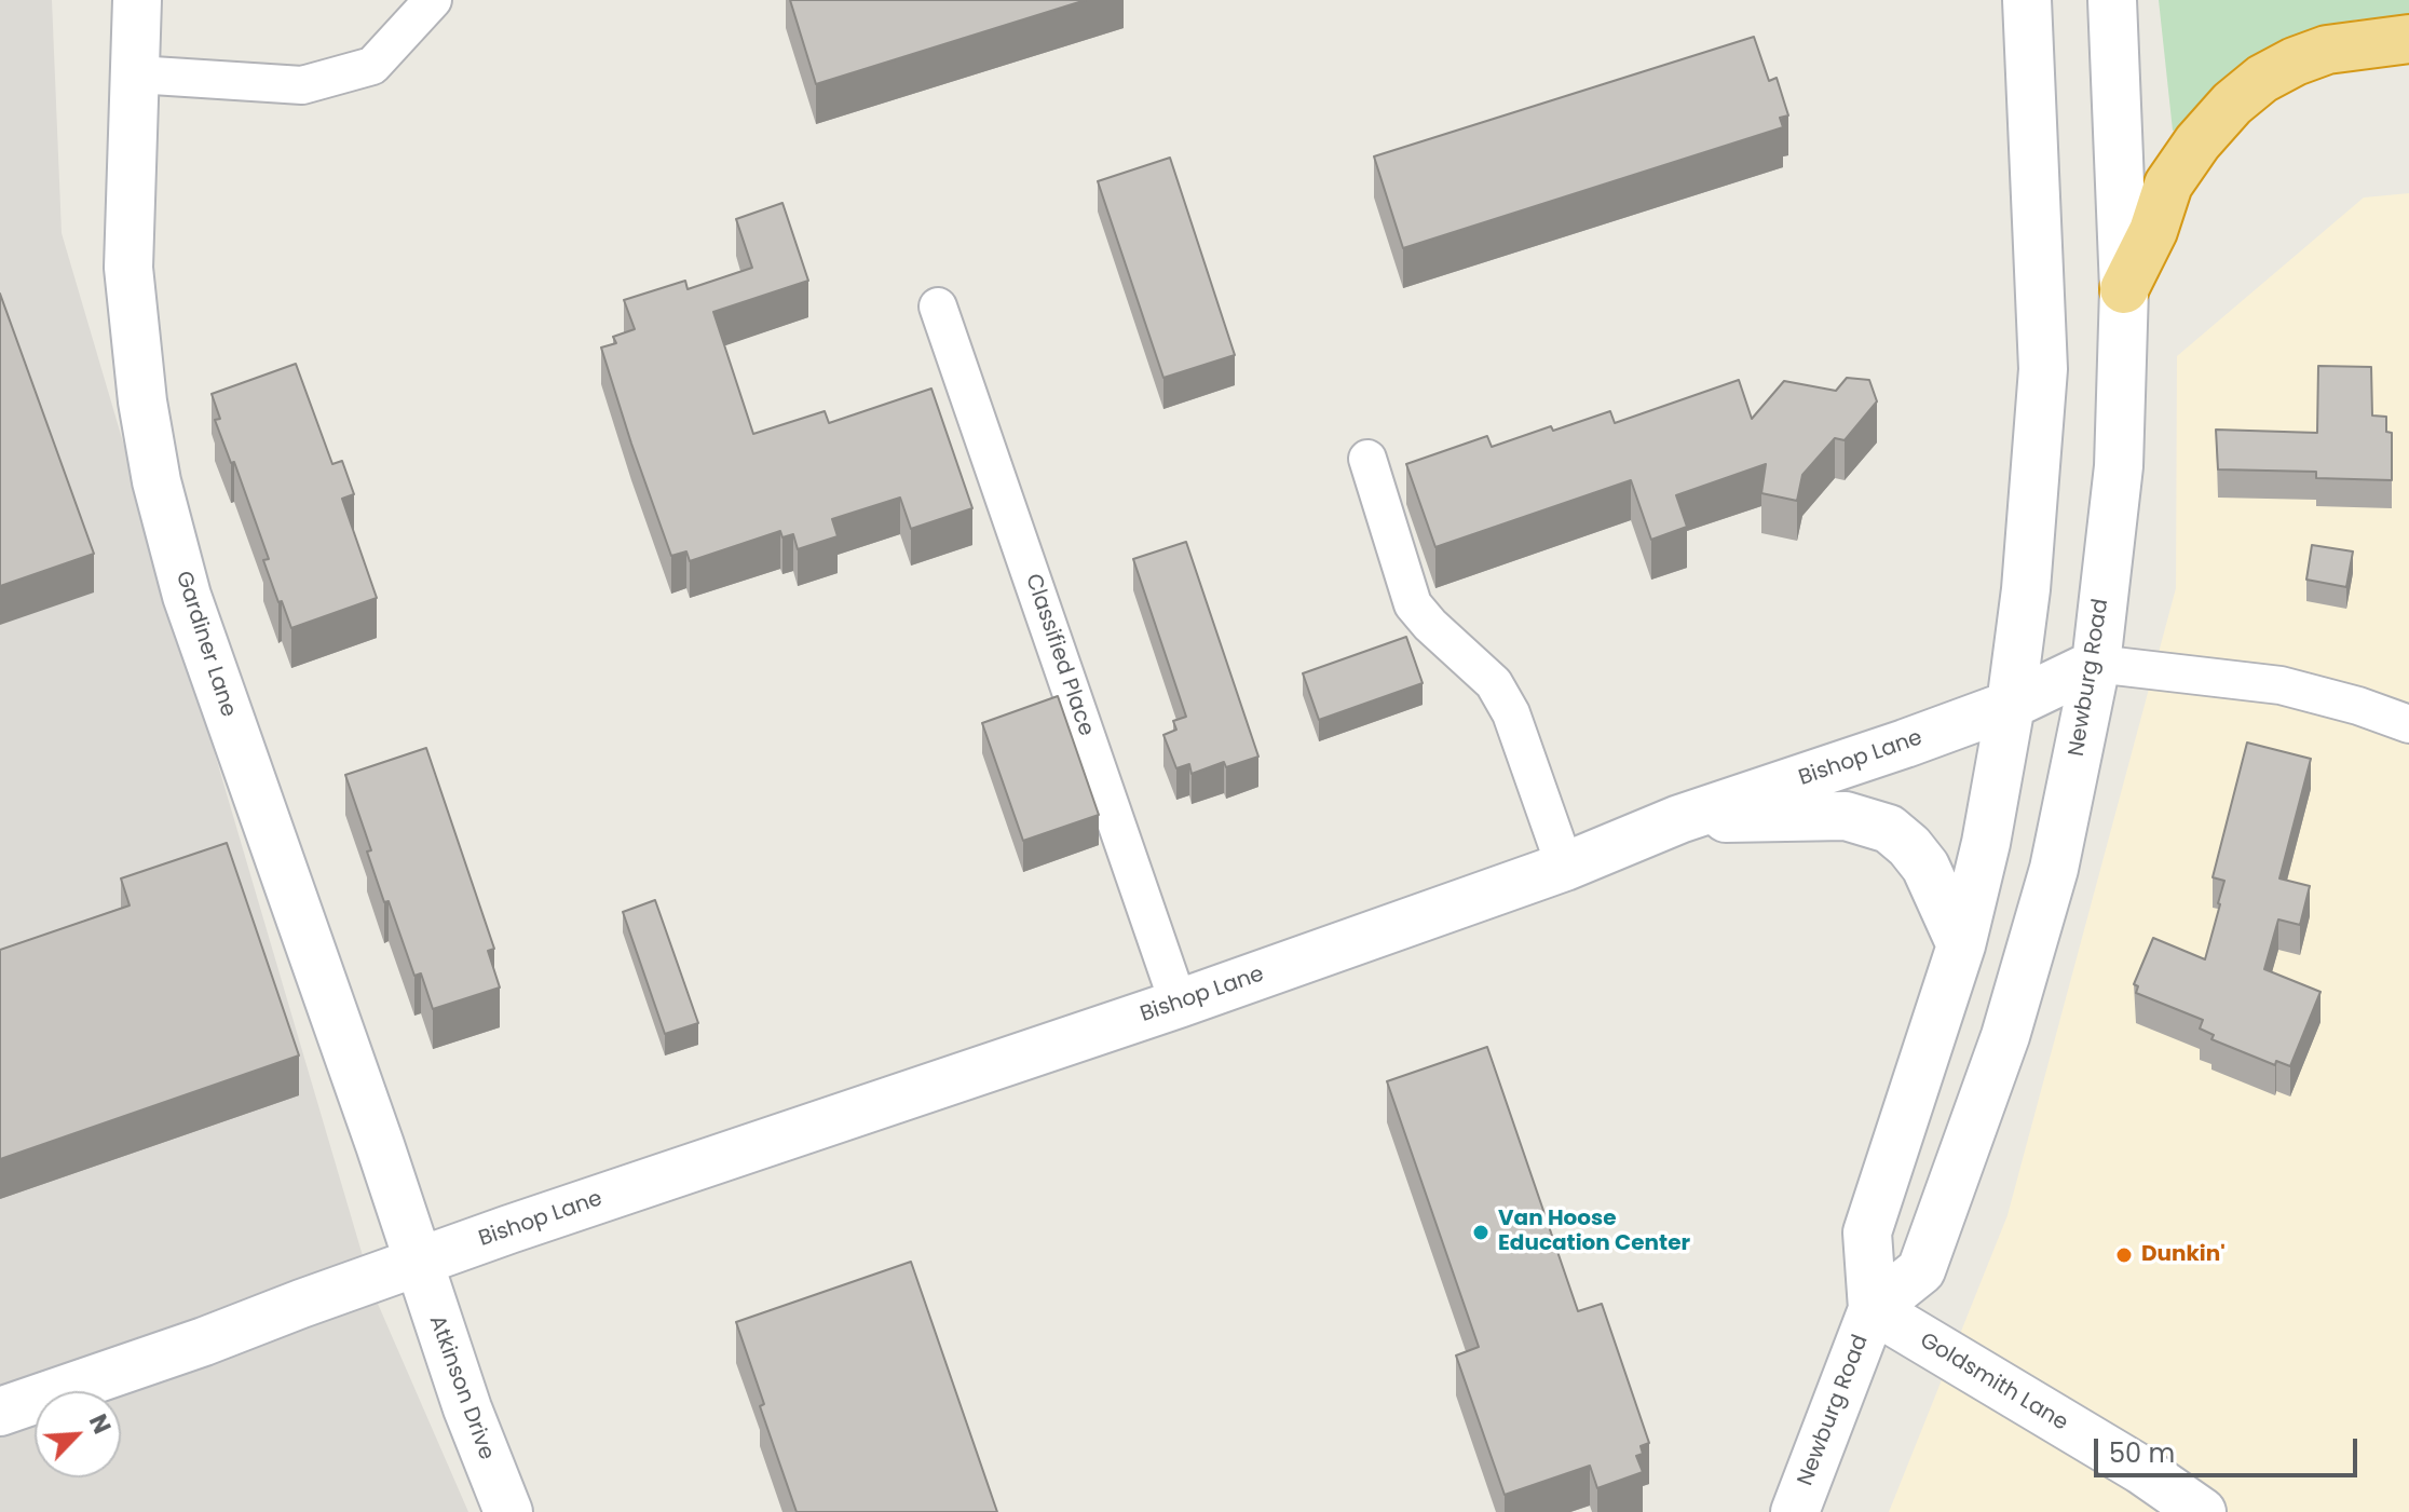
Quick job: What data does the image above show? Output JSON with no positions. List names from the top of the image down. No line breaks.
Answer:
{"streets":{"street":["Gardiner Lane","Classified Place","Newburg Road","Bishop Lane","Goldsmith Lane","Atkinson Drive"]},"crossings":[["Gardiner Lane","Bishop Lane"],["Gardiner Lane","Atkinson Drive"],["Classified Place","Bishop Lane"],["Newburg Road","Bishop Lane"],["Newburg Road","Goldsmith Lane"],["Bishop Lane","Atkinson Drive"]],"places":["Van Hoose Education Center","Dunkin'"],"scale_bar":"50 m","north":"top right"}
